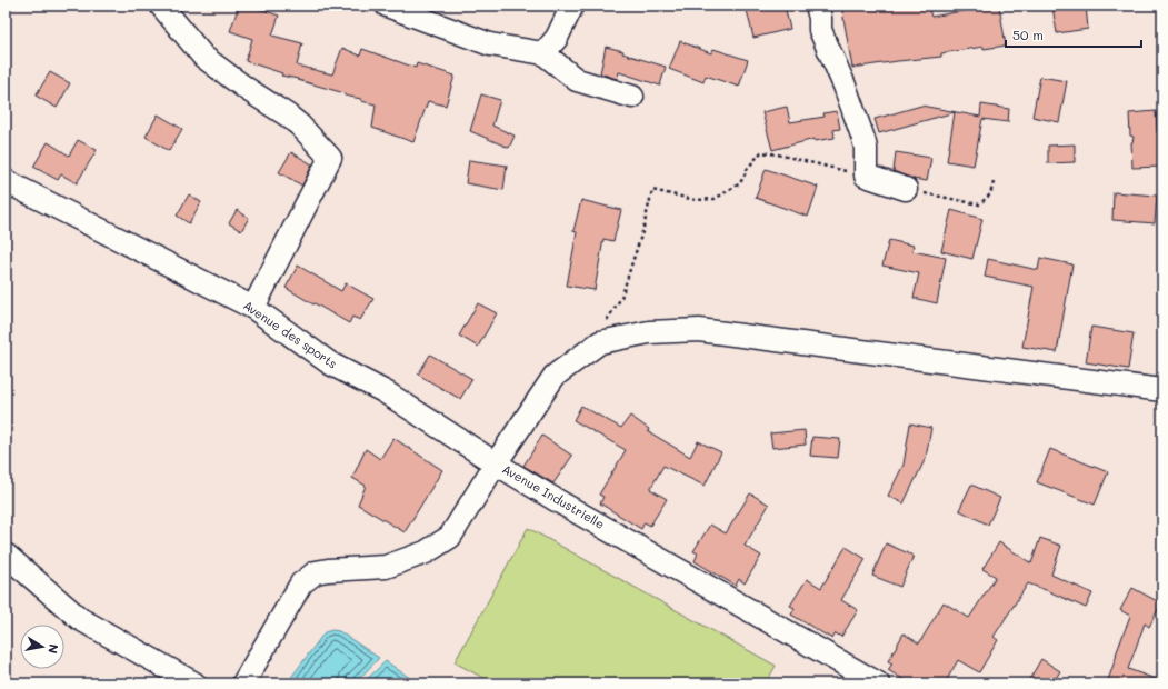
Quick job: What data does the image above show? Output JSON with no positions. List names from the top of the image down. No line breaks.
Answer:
{"streets":{"street":["Avenue des sports","Avenue Industrielle"]},"crossings":[["Avenue des sports","Avenue Industrielle"]],"scale_bar":"50 m","north":"right"}
